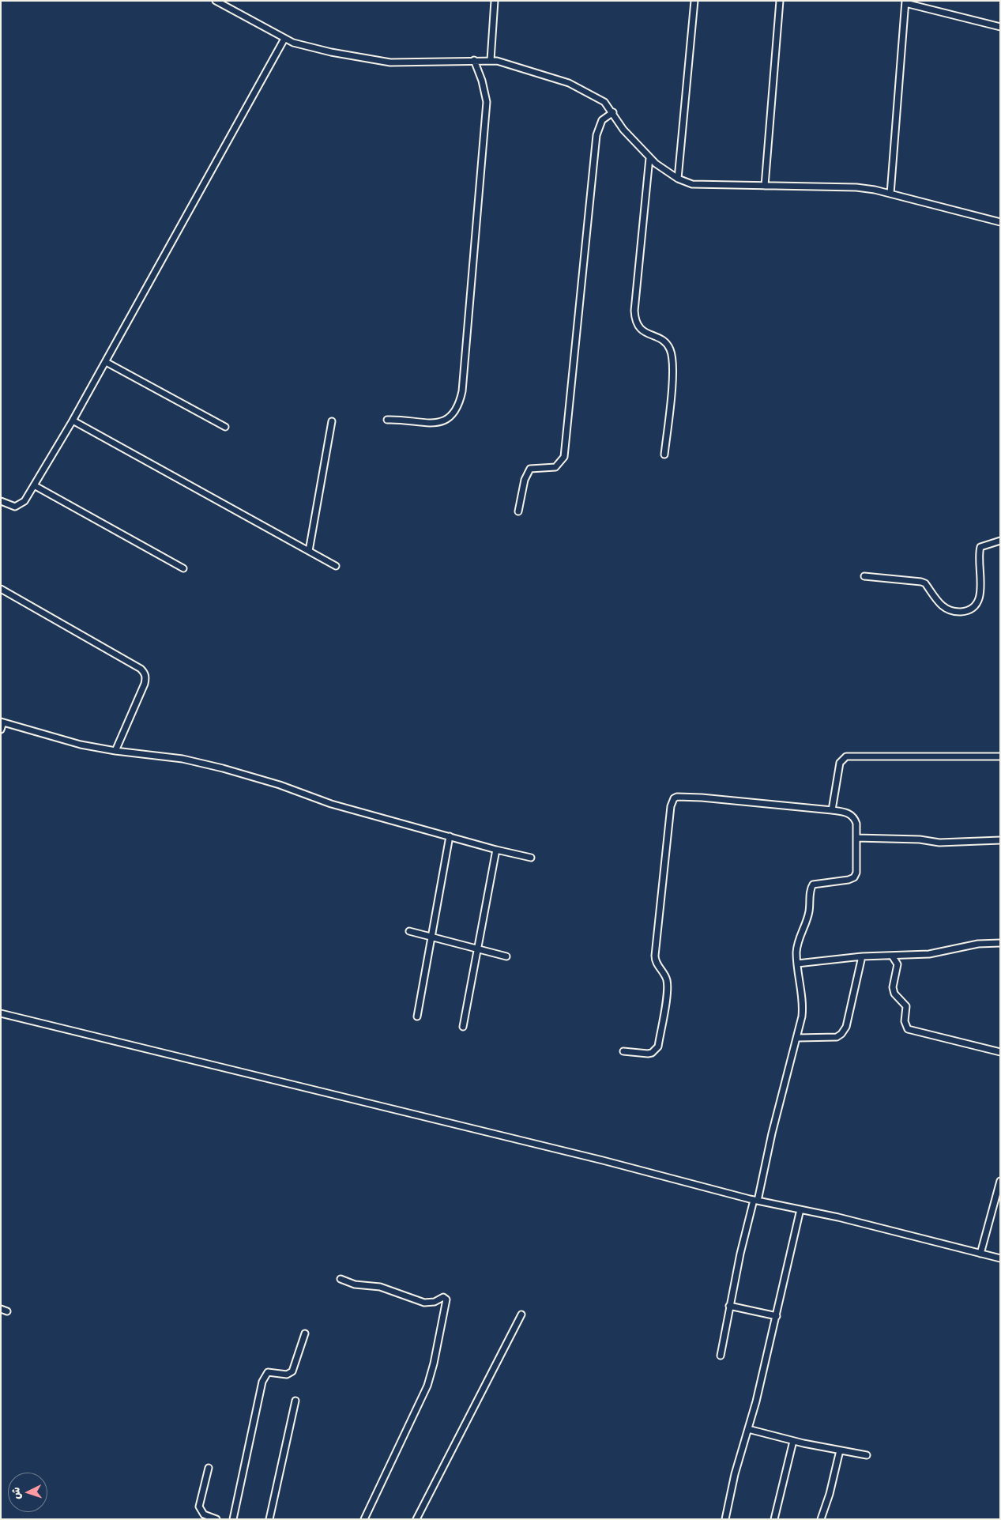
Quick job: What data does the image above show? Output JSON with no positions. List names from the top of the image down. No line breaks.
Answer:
{"north":"left"}
